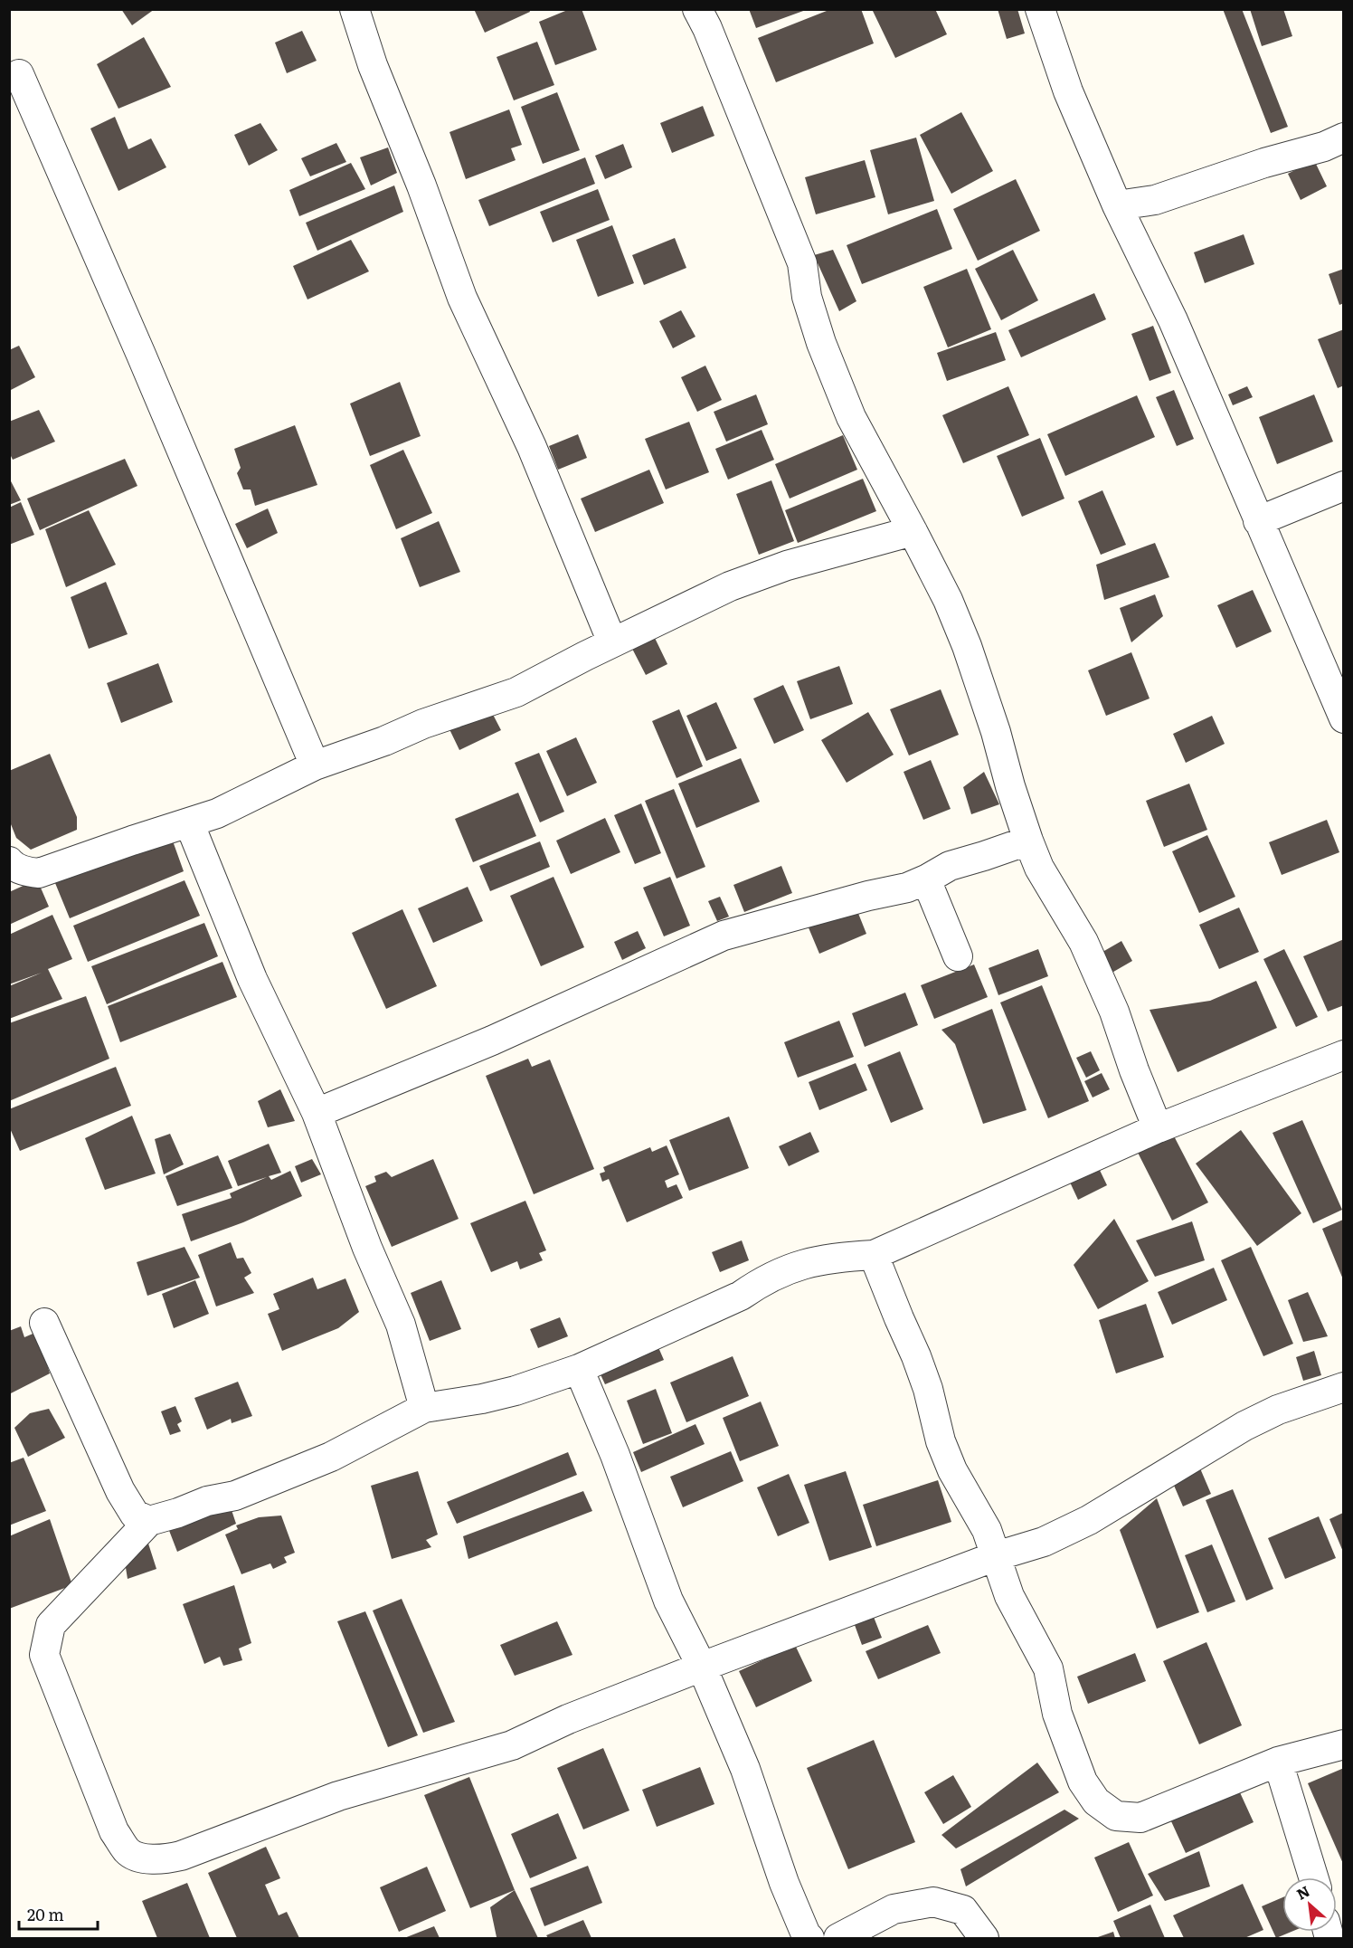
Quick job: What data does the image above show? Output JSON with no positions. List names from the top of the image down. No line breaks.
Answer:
{"scale_bar":"20 m","north":"top left"}
